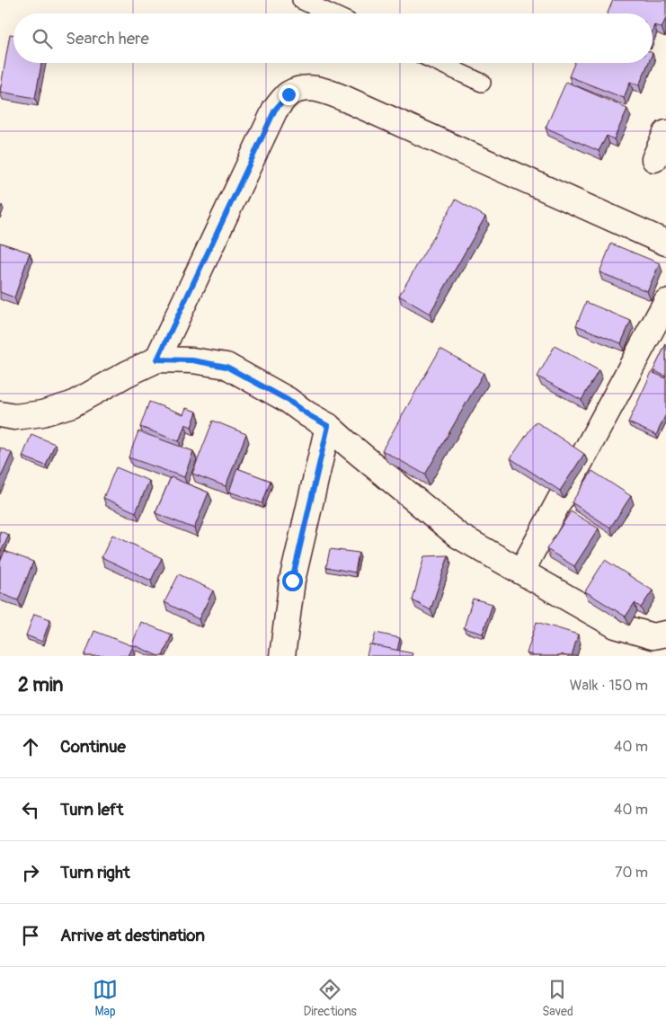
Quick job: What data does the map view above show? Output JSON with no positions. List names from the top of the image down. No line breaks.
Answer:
{"page":{"search":"Search here","heading":["2 min","Walk · 150 m"],"list":[["Continue","40 m"],["Turn left","40 m"],["Turn right","70 m"],"Arrive at destination"],"nav":["Map","Directions","Saved"]}}
